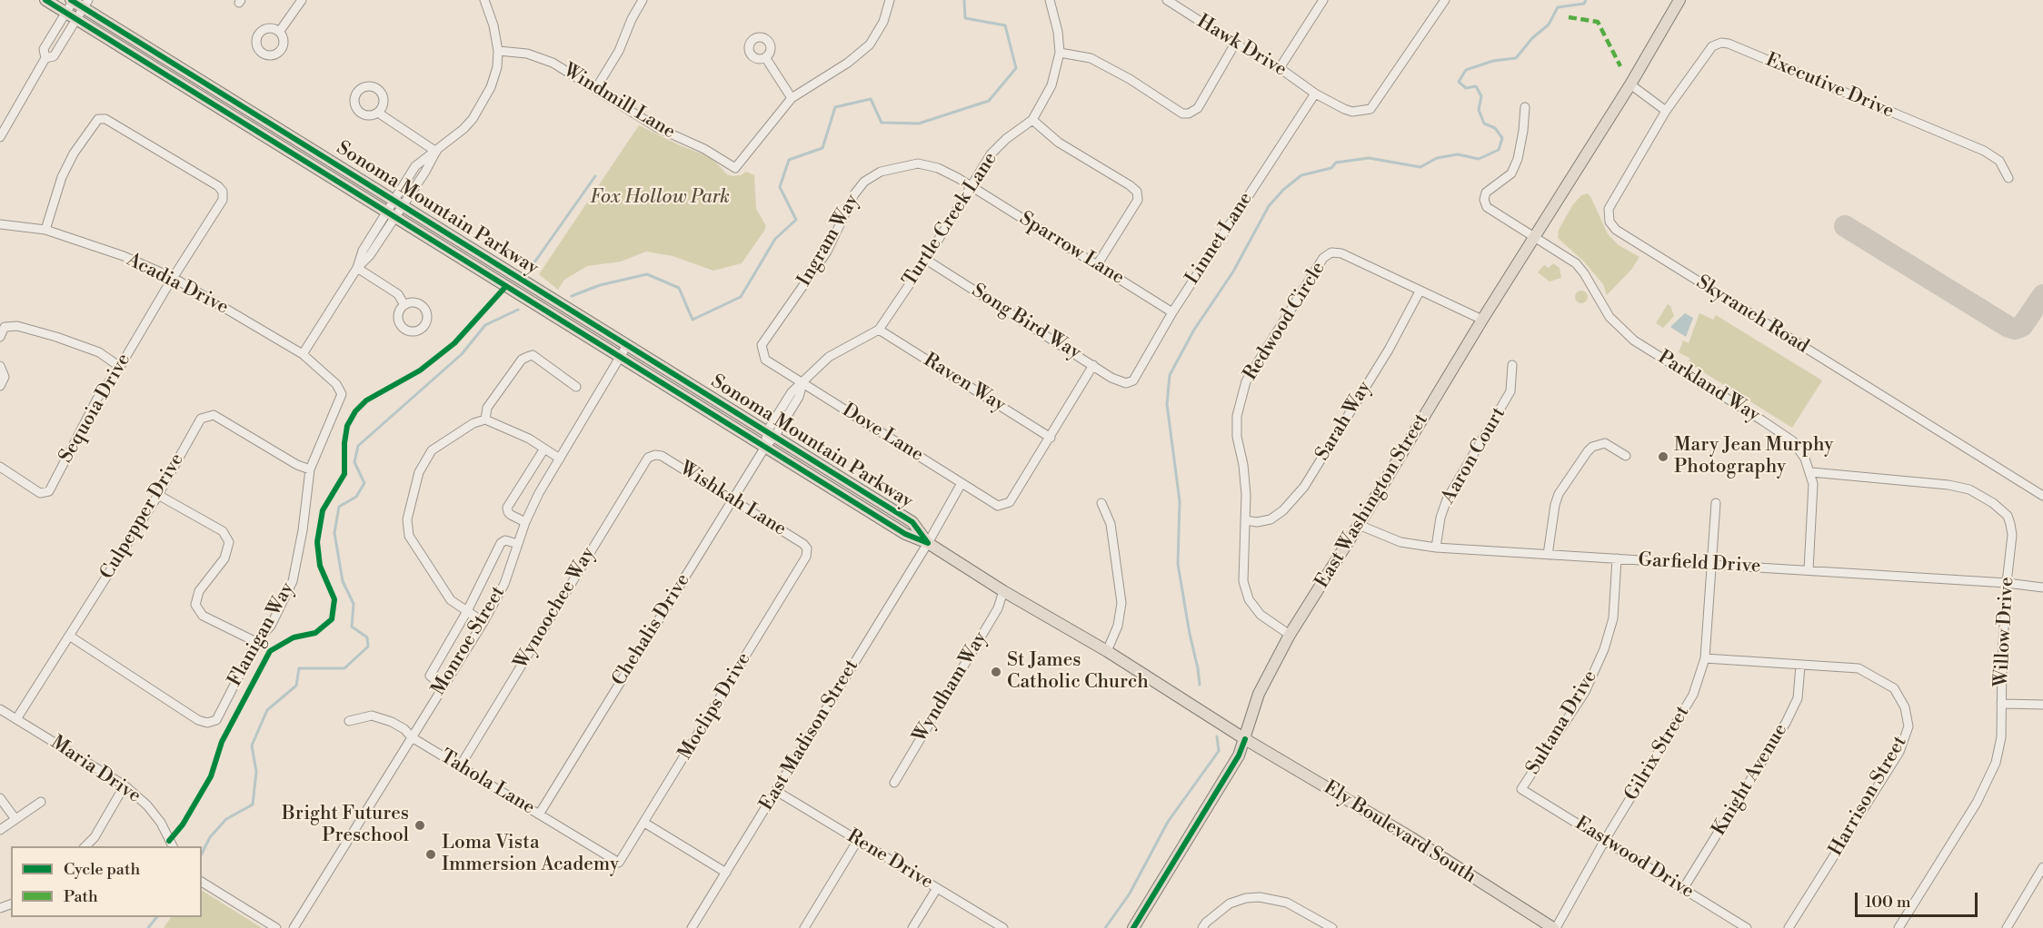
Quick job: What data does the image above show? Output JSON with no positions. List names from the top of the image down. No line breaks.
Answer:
{"streets":{"main road":["Sonoma Mountain Parkway","East Washington Street","Ely Boulevard South"],"street":["Hawk Drive","Executive Drive","Windmill Lane","Turtle Creek Lane","Linnet Lane","Ingram Way","Sparrow Lane","Acadia Drive","Skyranch Road","Redwood Circle","Song Bird Way","Raven Way","Parkland Way","Sequoia Drive","Sarah Way","Dove Lane","Aaron Court","Wishkah Lane","Culpepper Drive","Garfield Drive","Wynoochee Way","Chehalis Drive","Willow Drive","Flanigan Way","Monroe Street","Wyndham Way","Moclips Drive","Sultana Drive","East Madison Street","Gilrix Street","Maria Drive","Knight Avenue","Tahola Lane","Harrison Street","Eastwood Drive","Rene Drive"]},"crossings":[["Hawk Drive","Linnet Lane"],["Executive Drive","Skyranch Road"],["Sonoma Mountain Parkway","Turtle Creek Lane"],["Sonoma Mountain Parkway","East Washington Street"],["Sonoma Mountain Parkway","Chehalis Drive"],["Sonoma Mountain Parkway","Monroe Street"],["Sonoma Mountain Parkway","Wyndham Way"],["Sonoma Mountain Parkway","East Madison Street"],["Sonoma Mountain Parkway","Ely Boulevard South"],["Turtle Creek Lane","Ingram Way"],["Turtle Creek Lane","Sparrow Lane"],["Turtle Creek Lane","Song Bird Way"],["Turtle Creek Lane","Raven Way"],["Turtle Creek Lane","Dove Lane"],["Turtle Creek Lane","Chehalis Drive"],["Linnet Lane","Sparrow Lane"],["Linnet Lane","Song Bird Way"],["Ingram Way","Sparrow Lane"],["Ingram Way","Dove Lane"],["Acadia Drive","Sequoia Drive"],["Acadia Drive","Flanigan Way"],["Redwood Circle","Sarah Way"],["Redwood Circle","East Washington Street"],["Parkland Way","East Washington Street"],["Parkland Way","Garfield Drive"],["Parkland Way","Willow Drive"],["Aaron Court","Garfield Drive"],["Wishkah Lane","Wynoochee Way"],["Wishkah Lane","Chehalis Drive"],["Wishkah Lane","Moclips Drive"],["East Washington Street","Garfield Drive"],["East Washington Street","Ely Boulevard South"],["Culpepper Drive","Flanigan Way"],["Culpepper Drive","Maria Drive"],["Garfield Drive","Willow Drive"],["Garfield Drive","Sultana Drive"],["Garfield Drive","Gilrix Street"],["Wynoochee Way","Tahola Lane"],["Chehalis Drive","Tahola Lane"],["Monroe Street","Tahola Lane"],["Moclips Drive","Tahola Lane"],["Sultana Drive","Eastwood Drive"],["East Madison Street","Rene Drive"],["Gilrix Street","Harrison Street"],["Gilrix Street","Ely Boulevard South"],["Gilrix Street","Eastwood Drive"],["Knight Avenue","Harrison Street"],["Knight Avenue","Eastwood Drive"]],"parks":["Fox Hollow Park"],"places":["Mary Jean Murphy Photography","St James Catholic Church","Bright Futures Preschool","Loma Vista Immersion Academy"],"legend":["Cycle path","Path"],"scale_bar":"100 m"}
